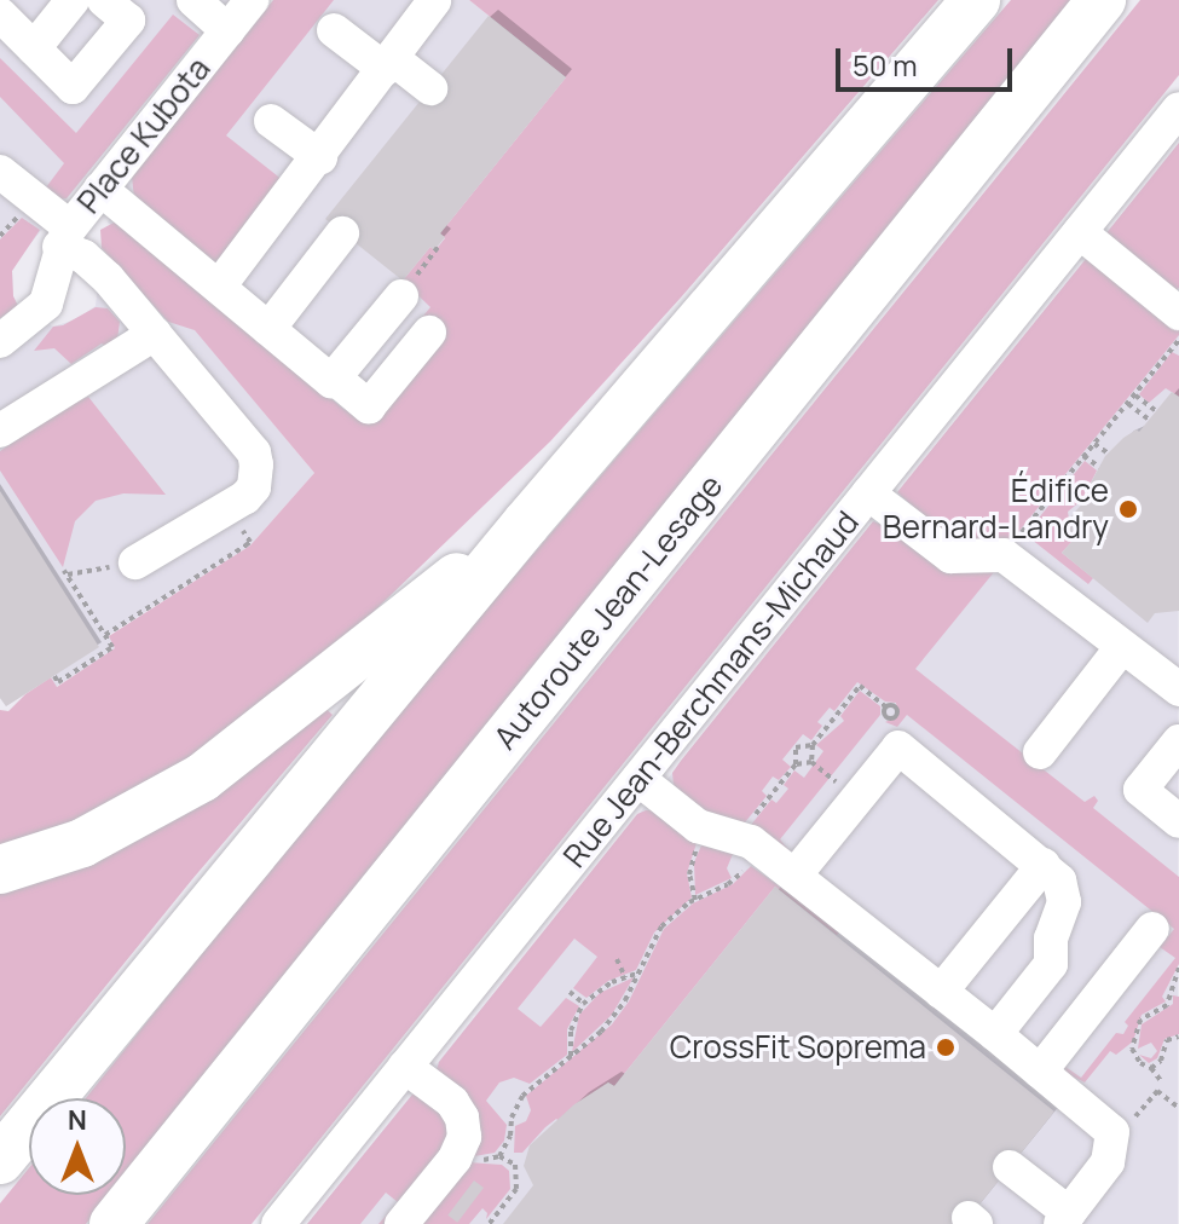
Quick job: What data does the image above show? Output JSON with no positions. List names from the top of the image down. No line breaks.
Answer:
{"streets":{"highway":["Autoroute Jean-Lesage"],"street":["Place Kubota","Rue Jean-Berchmans-Michaud"]},"places":["Édifice Bernard-Landry","CrossFit Soprema"],"scale_bar":"50 m","north":"top"}
